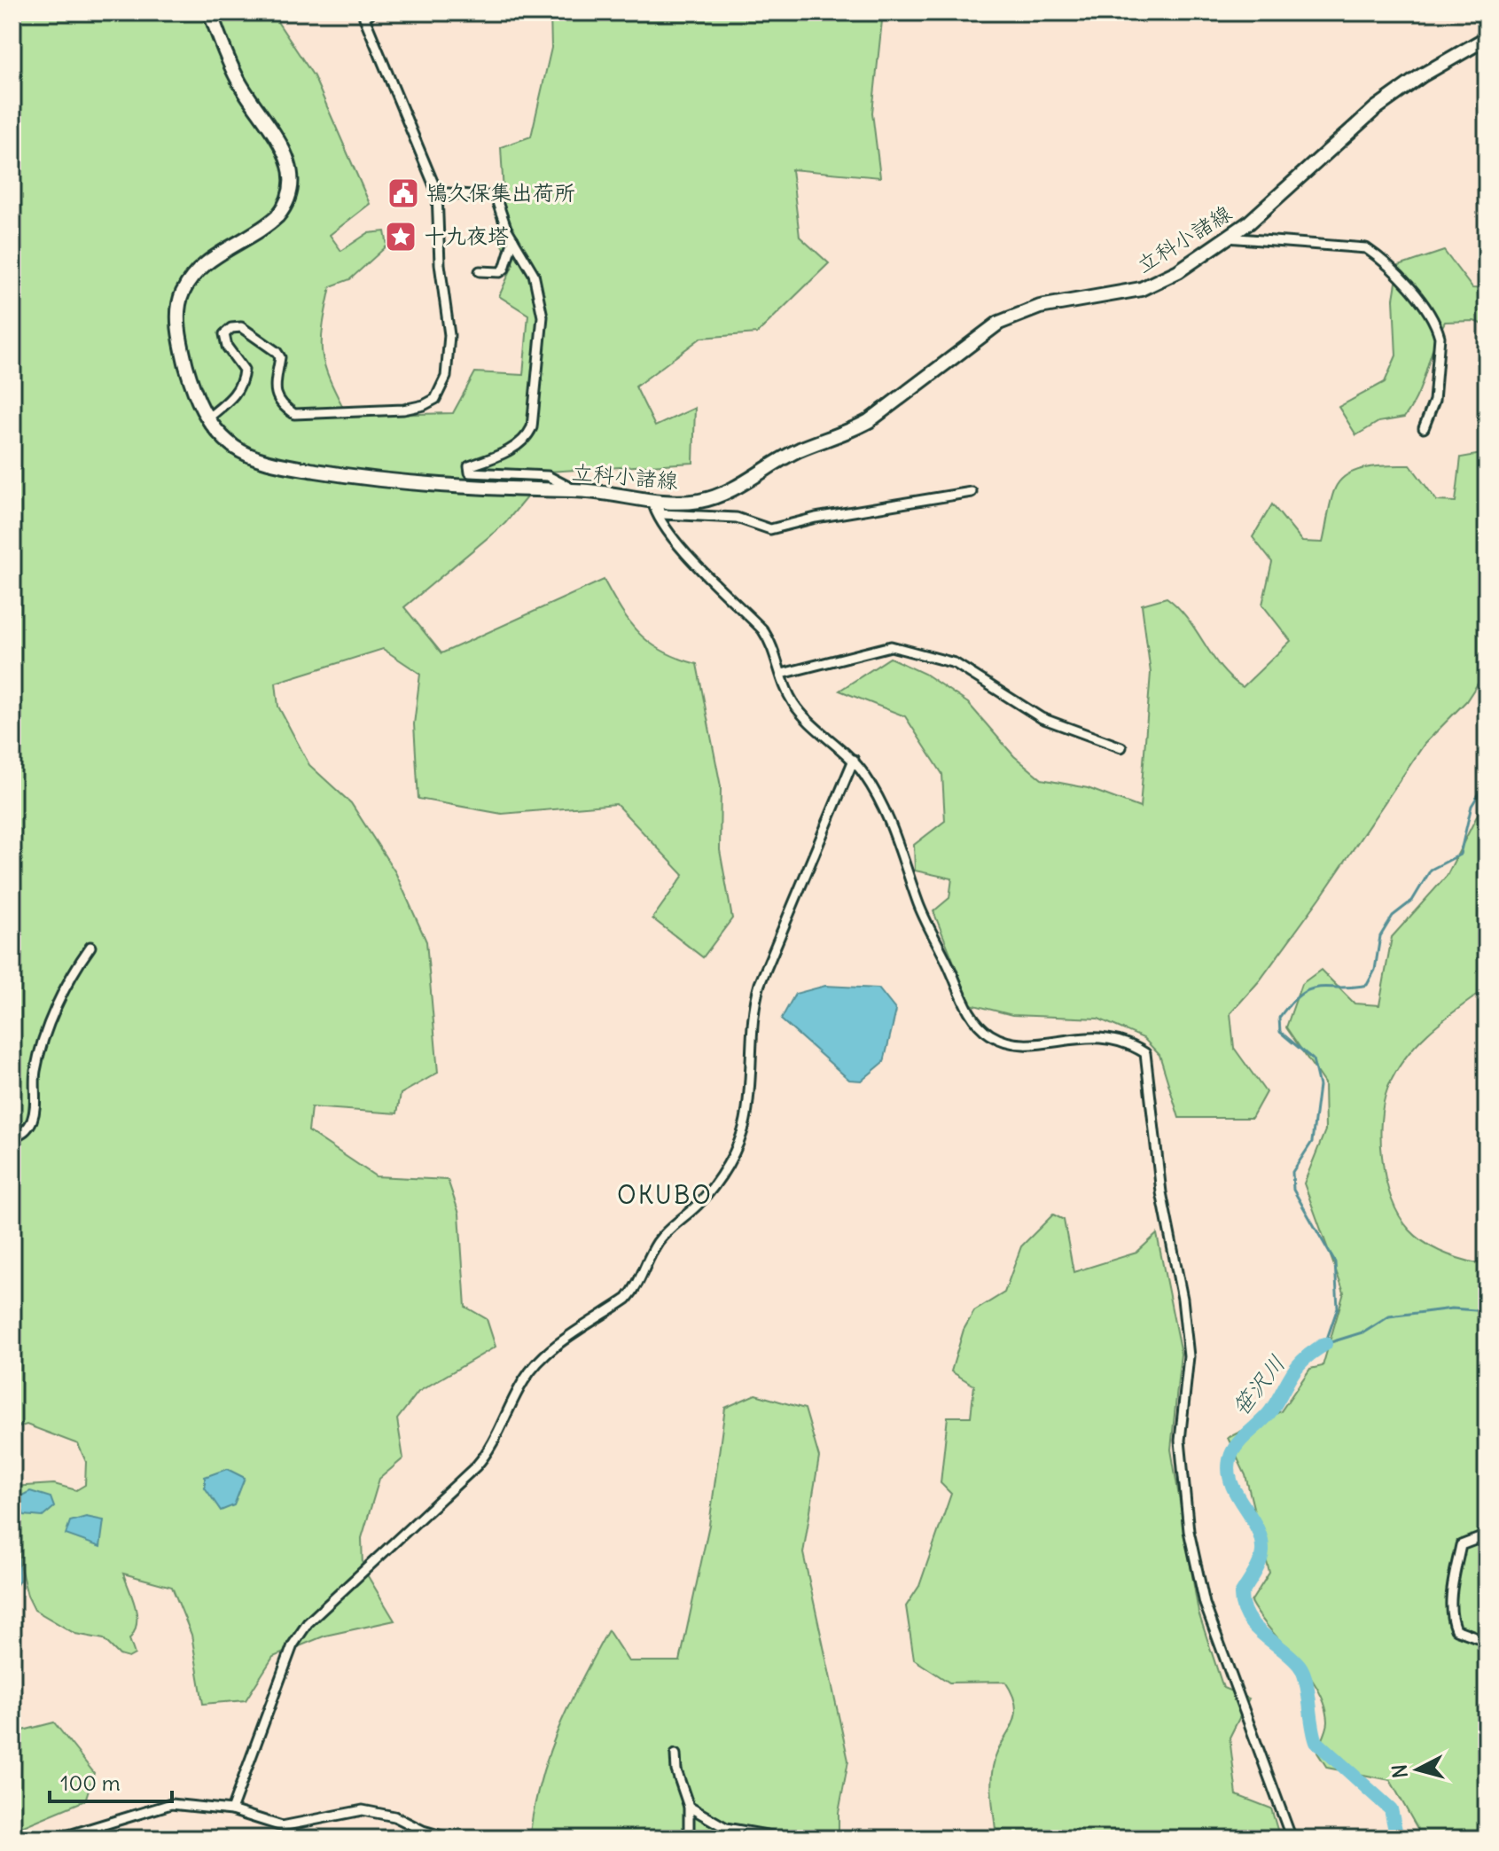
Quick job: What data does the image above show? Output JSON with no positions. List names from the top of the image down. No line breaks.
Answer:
{"streets":{"main road":["立科小諸線"]},"districts":["OKUBO"],"water":["笹沢川"],"places":{"public building":["鴇久保集出荷所"],"place":["十九夜塔"]},"scale_bar":"100 m","north":"left"}
